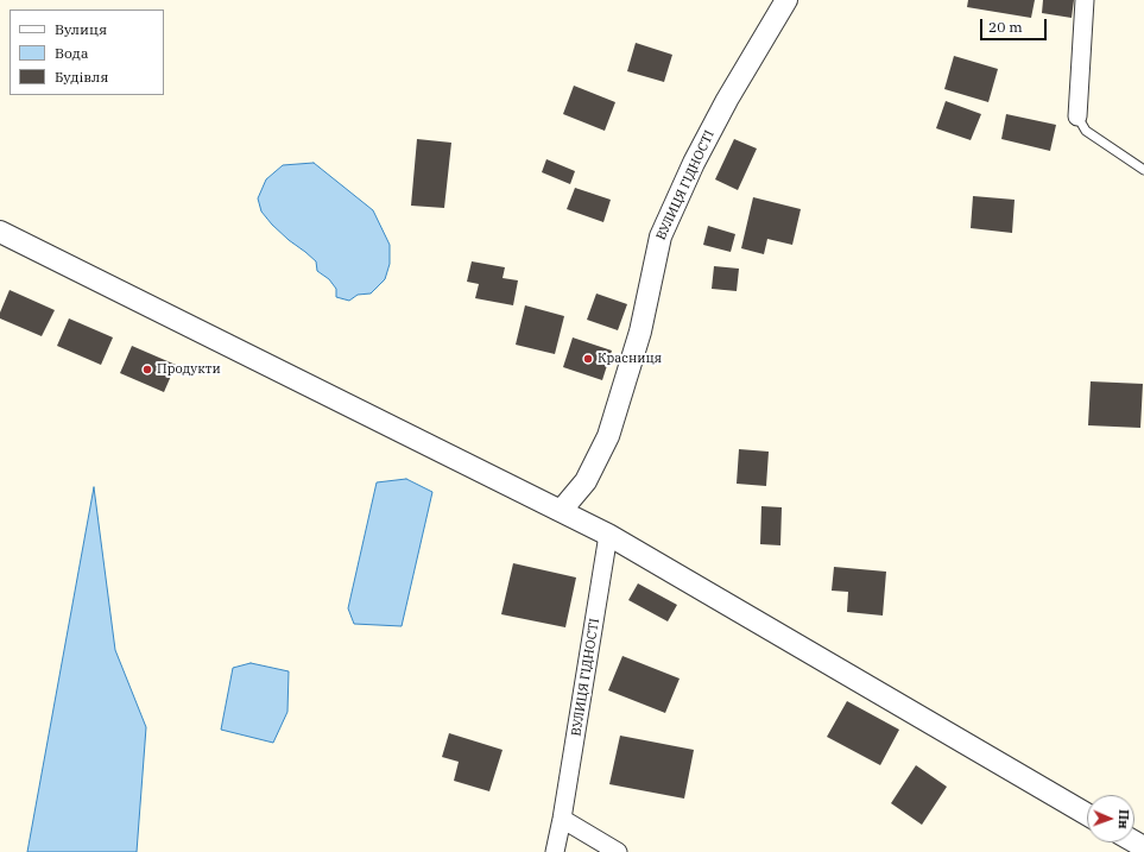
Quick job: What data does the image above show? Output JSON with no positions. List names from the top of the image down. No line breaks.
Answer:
{"streets":{"street":["ВУЛИЦЯ ГІДНОСТІ"]},"places":["Красниця","Продукти"],"legend":["Вулиця","Вода","Будівля"],"scale_bar":"20 m","north":"right"}
